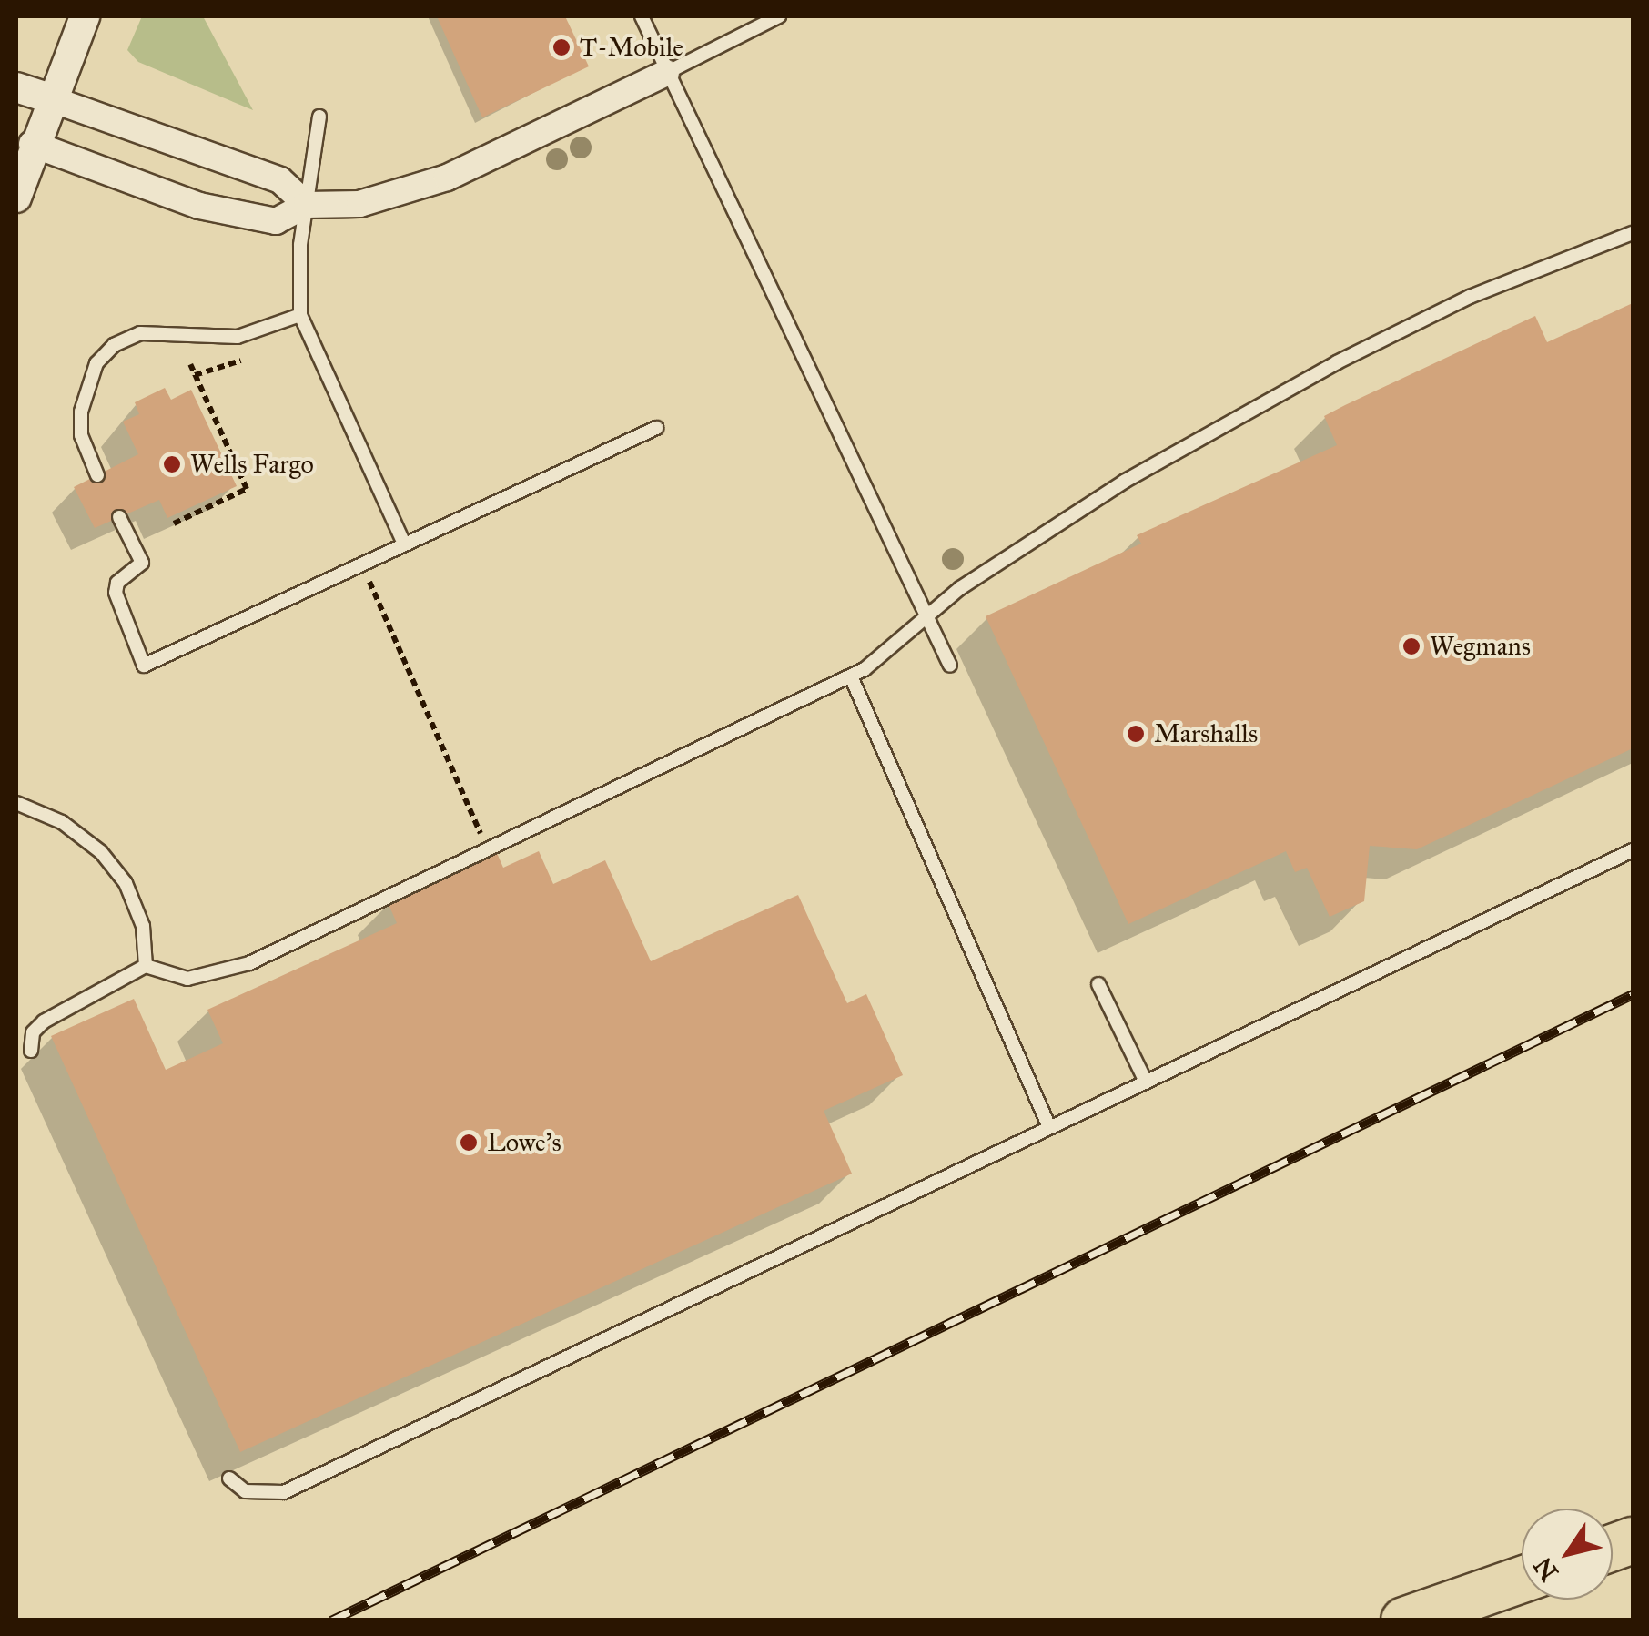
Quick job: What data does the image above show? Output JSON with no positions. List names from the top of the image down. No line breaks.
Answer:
{"places":["T-Mobile","Wells Fargo","Wegmans","Marshalls","Lowe's"],"north":"bottom left"}
